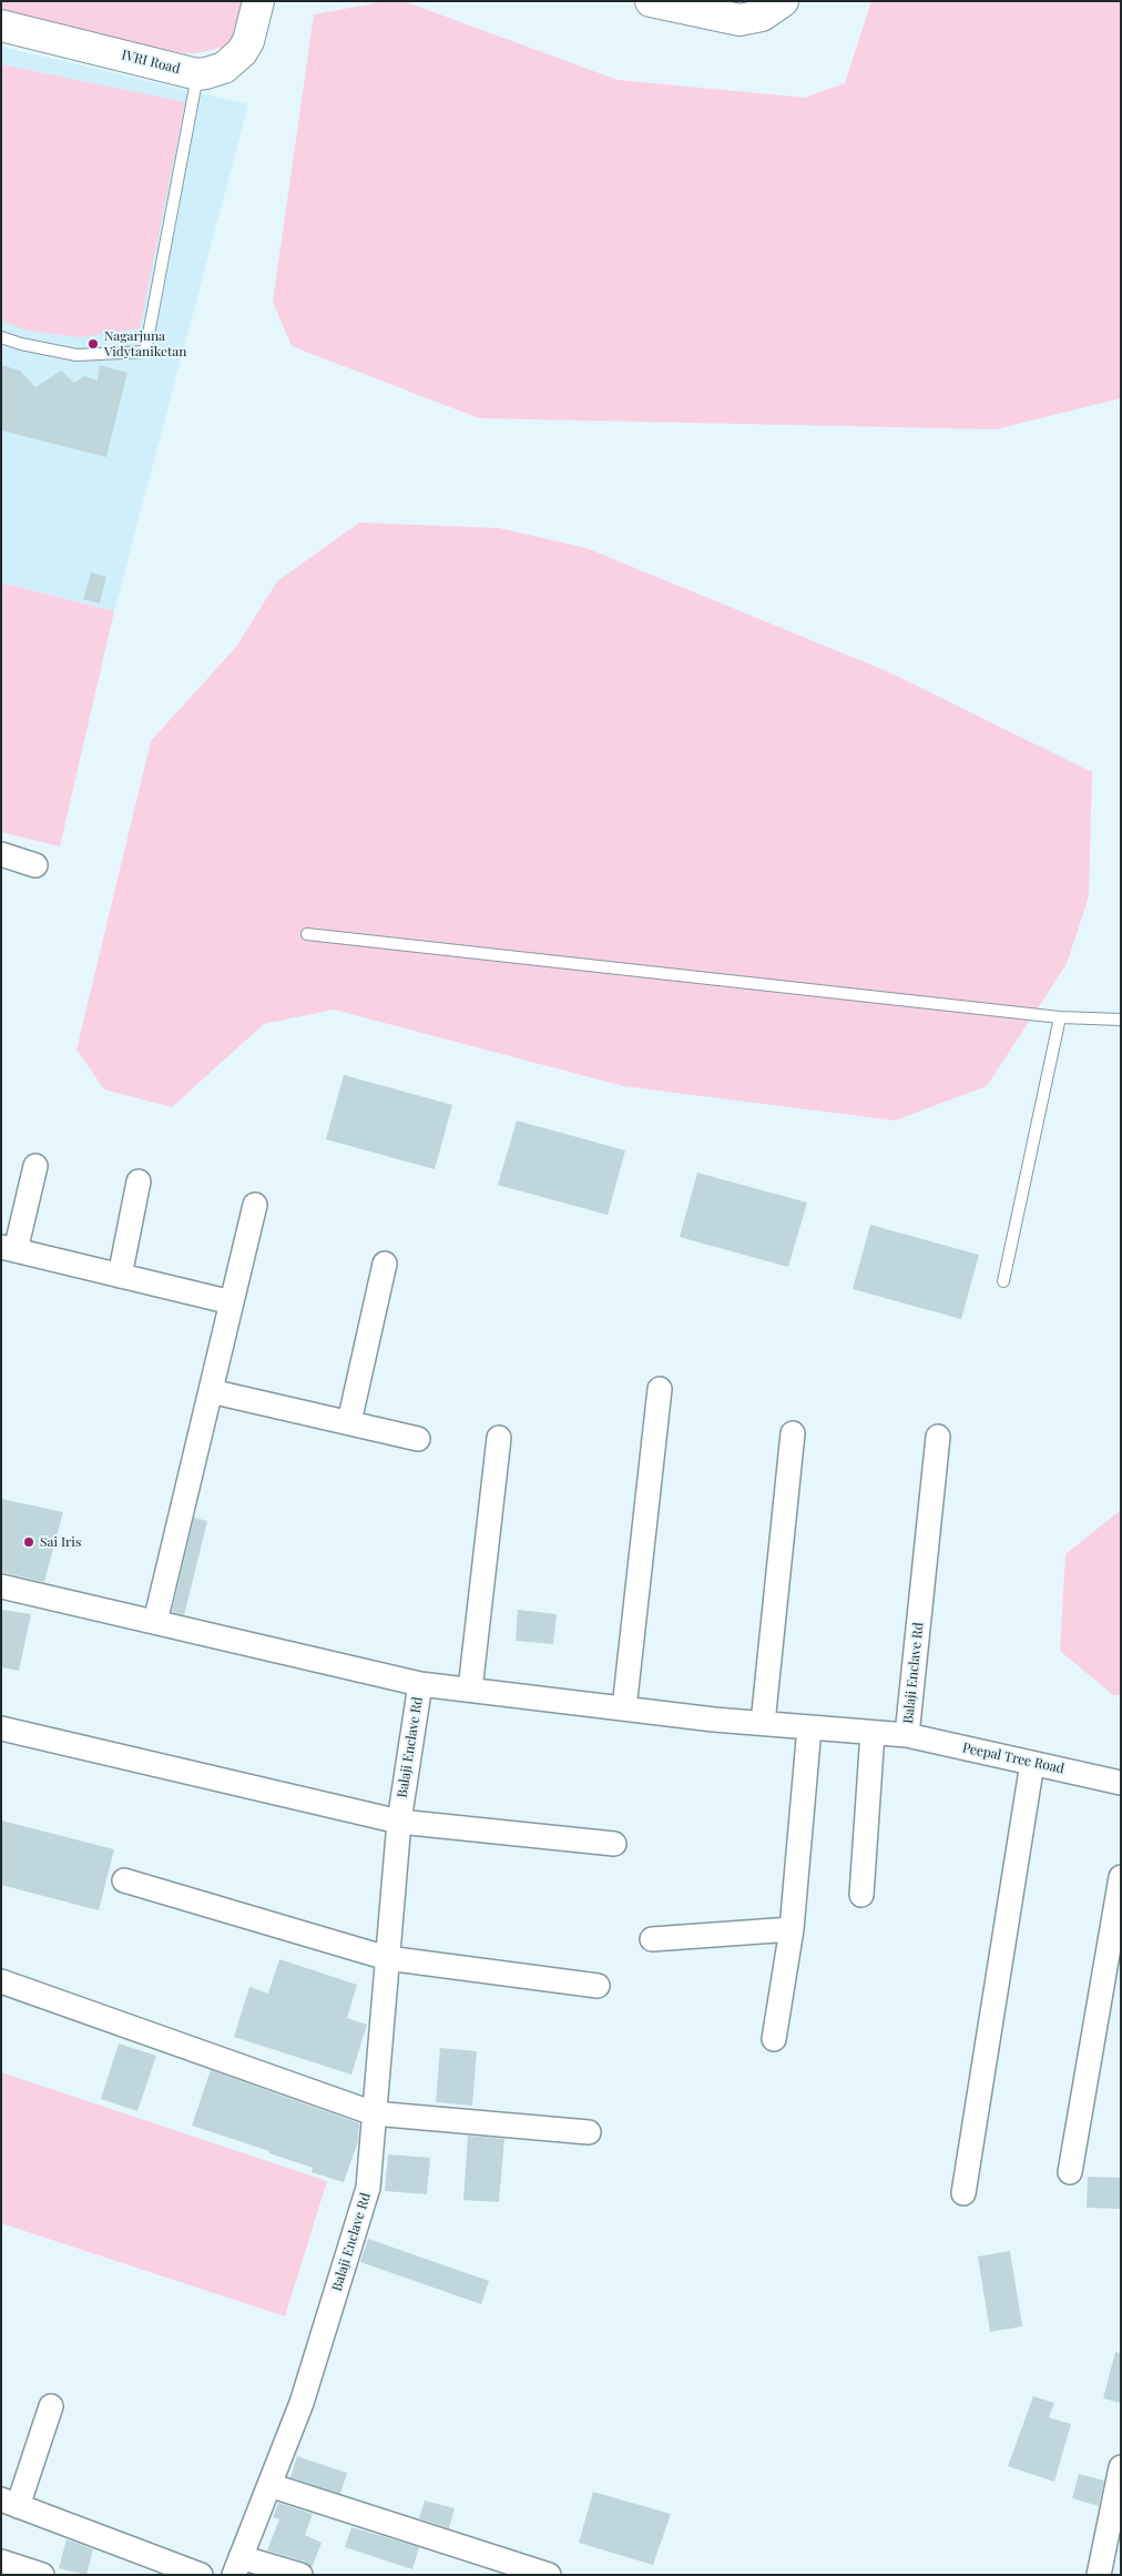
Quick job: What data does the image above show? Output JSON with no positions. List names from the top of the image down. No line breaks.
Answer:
{"streets":{"main road":["IVRI Road"],"street":["Balaji Enclave Rd","Peepal Tree Road"]},"crossings":[["Balaji Enclave Rd","Peepal Tree Road"]],"places":["Nagarjuna Vidytaniketan","Sai Iris"]}
